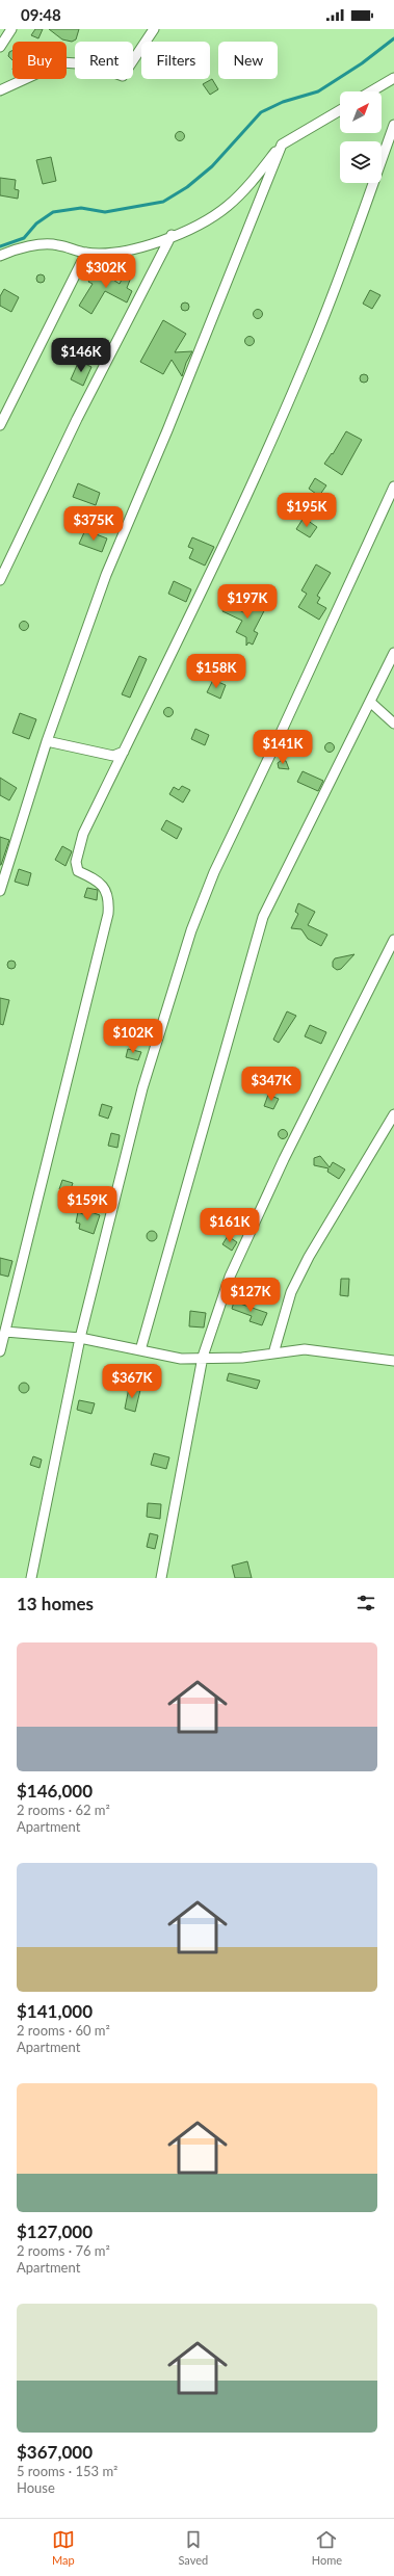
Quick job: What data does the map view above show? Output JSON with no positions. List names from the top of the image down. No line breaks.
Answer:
{"north":"top right","page":{"status":"09:48","chip":["Buy","Rent","Filters","New"],"price":["$302K","$146K","$195K","$375K","$197K","$158K","$141K","$102K","$347K","$159K","$161K","$127K","$367K"],"heading":"13 homes","list":[{"name":"$146,000","note":"2 rooms · 62 m² · Apartment"},{"name":"$141,000","note":"2 rooms · 60 m² · Apartment"},{"name":"$127,000","note":"2 rooms · 76 m² · Apartment"},{"name":"$367,000","note":"5 rooms · 153 m² · House"}],"tabs":["Map","Saved","Home"]}}
